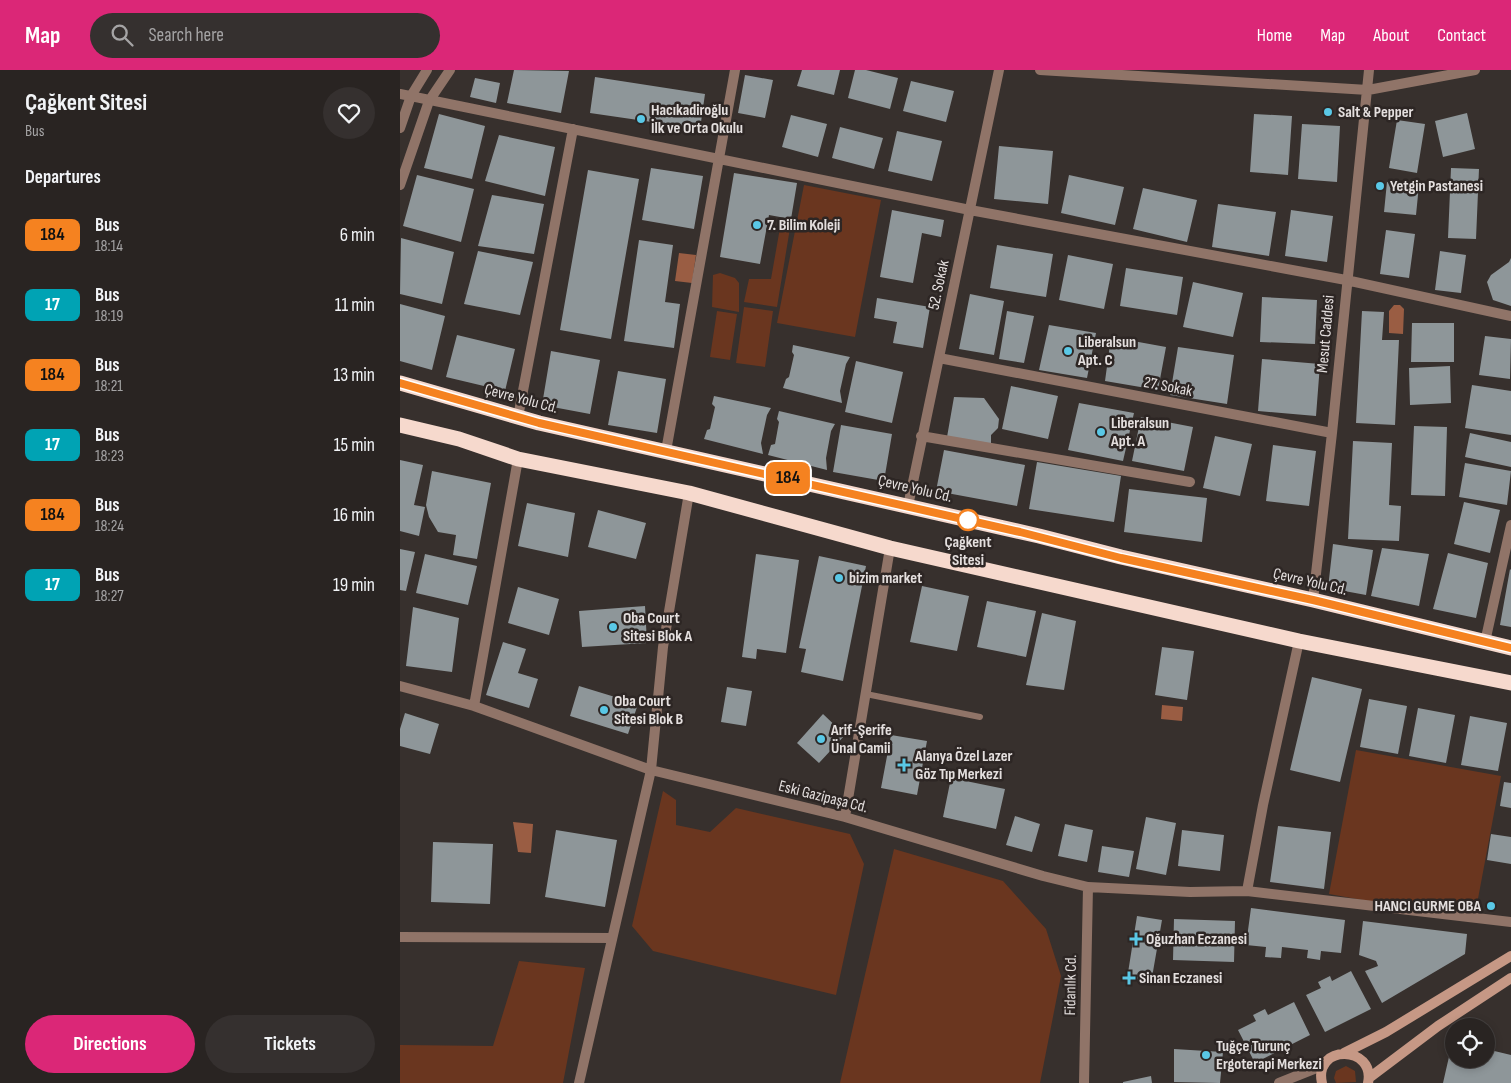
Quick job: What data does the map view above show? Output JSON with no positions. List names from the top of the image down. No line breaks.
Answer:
{"streets":{"highway":["Çevre Yolu Cd."],"street":["52. Sokak","Mesut Caddesi","27. Sokak","Eski Gazipaşa Cd.","Fidanlık Cd."]},"crossings":[["52. Sokak","27. Sokak"],["52. Sokak","Çevre Yolu Cd."],["Mesut Caddesi","27. Sokak"],["Mesut Caddesi","Çevre Yolu Cd."],["Eski Gazipaşa Cd.","Fidanlık Cd."]],"places":{"other":["Salt & Pepper","Hacıkadiroğlu İlk ve Orta Okulu","Yetgin Pastanesi","7. Bilim Koleji","Liberalsun Apt. C","Liberalsun Apt. A","Çağkent Sitesi","bizim market","Oba Court Sitesi Blok A","Oba Court Sitesi Blok B","Arif-Şerife Ünal Camii","HANCI GURME OBA","Tuğçe Turunç Ergoterapi Merkezi"],"health":["Alanya Özel Lazer Göz Tıp Merkezi","Oğuzhan Eczanesi","Sinan Eczanesi"]},"lines":["bus line 184"],"page":{"header":"Map","search":"Search here","nav":["Home","Map","About","Contact"],"heading":[["Çağkent Sitesi","Bus"],"Departures"],"on_map":"184","list":[{"mark":"184","name":"Bus","note":"18:14","value":"6 min"},{"mark":"17","name":"Bus","note":"18:19","value":"11 min"},{"mark":"184","name":"Bus","note":"18:21","value":"13 min"},{"mark":"17","name":"Bus","note":"18:23","value":"15 min"},{"mark":"184","name":"Bus","note":"18:24","value":"16 min"},{"mark":"17","name":"Bus","note":"18:27","value":"19 min"}],"buttons":["Directions","Tickets"]}}
